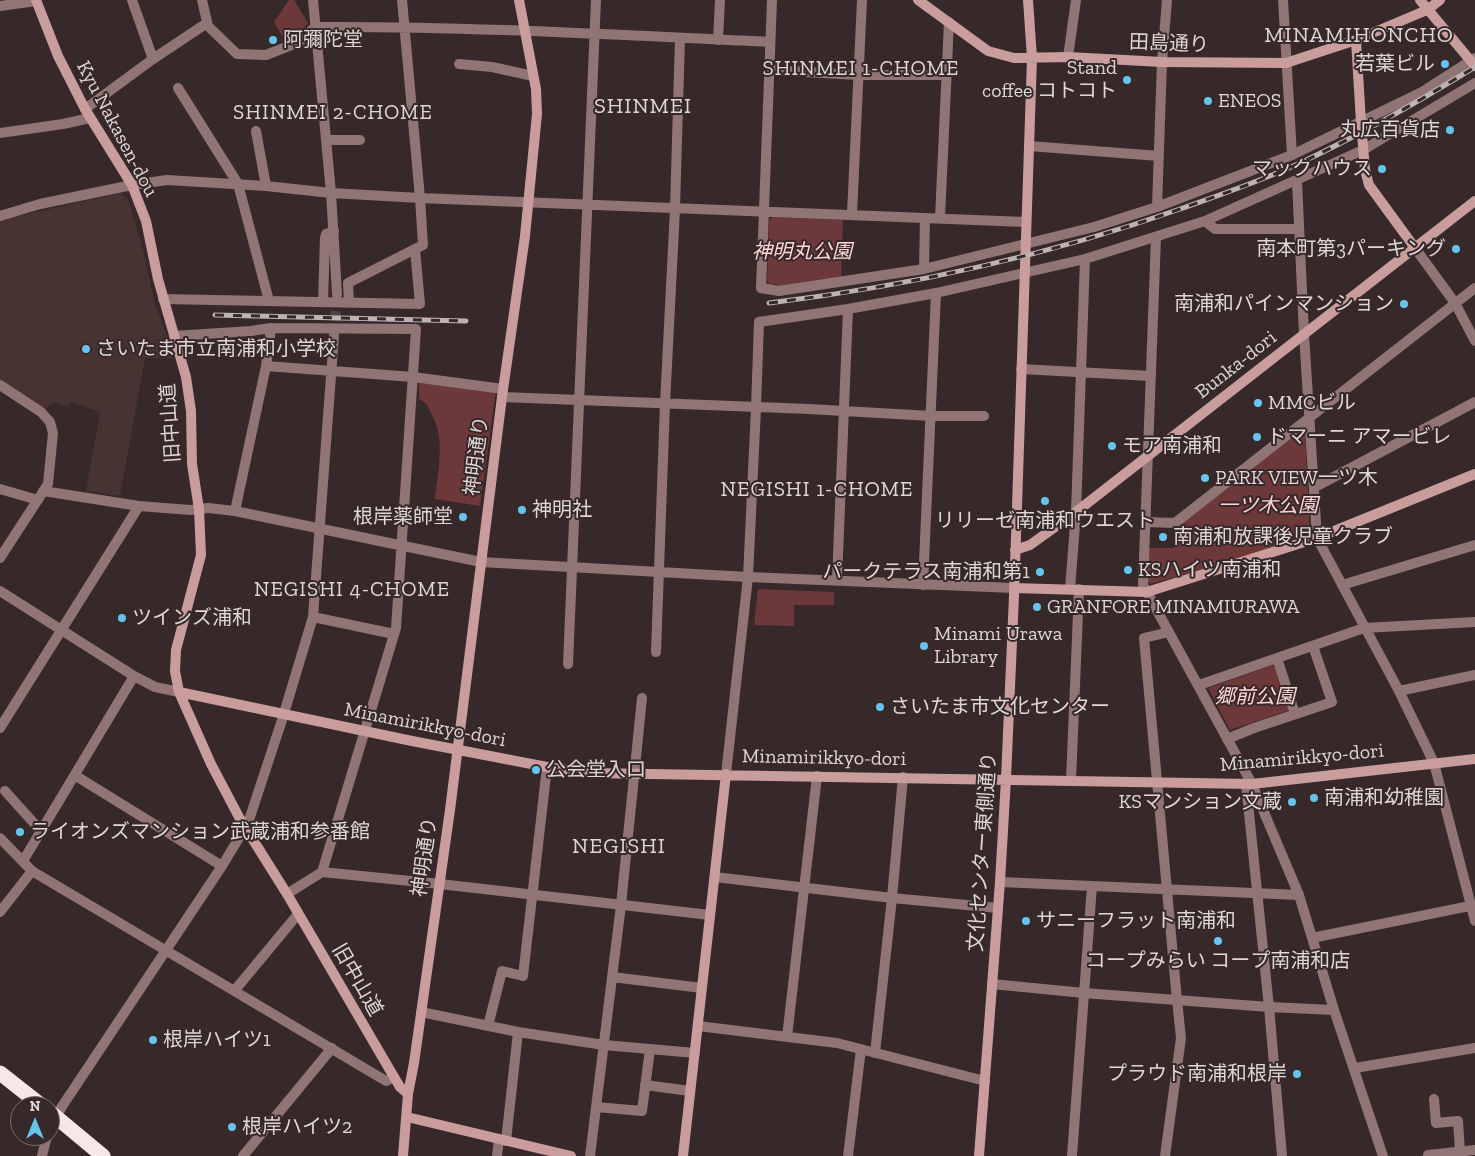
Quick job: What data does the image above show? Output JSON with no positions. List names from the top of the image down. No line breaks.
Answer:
{"streets":{"street":["田島通り","Kyu Nakasen-dou","Bunka-dori","旧中山道","神明通り","Minamirikkyo-dori","文化センター東側通り"]},"crossings":[["田島通り","文化センター東側通り"],["Kyu Nakasen-dou","旧中山道"],["Bunka-dori","文化センター東側通り"],["旧中山道","神明通り"],["神明通り","Minamirikkyo-dori"],["Minamirikkyo-dori","文化センター東側通り"]],"districts":["MINAMIHONCHO","SHINMEI 1-CHOME","SHINMEI","SHINMEI 2-CHOME","NEGISHI 1-CHOME","NEGISHI 4-CHOME","NEGISHI"],"parks":["神明丸公園","一ツ木公園","郷前公園"],"places":["阿彌陀堂","若葉ビル","Stand coffee コトコト","ENEOS","丸広百貨店","マックハウス","南本町第3パーキング","南浦和パインマンション","さいたま市立南浦和小学校","MMCビル","ドマーニ アマービレ","モア南浦和","PARK VIEW一ツ木","リリーゼ南浦和ウエスト","神明社","根岸薬師堂","南浦和放課後児童クラブ","KSハイツ南浦和","パークテラス南浦和第1","GRANFORE MINAMIURAWA","ツインズ浦和","Minami Urawa Library","さいたま市文化センター","公会堂入口","南浦和幼稚園","KSマンション文蔵","ライオンズマンション武蔵浦和参番館","サニーフラット南浦和","コープみらい コープ南浦和店","根岸ハイツ1","プラウド南浦和根岸","根岸ハイツ2"],"north":"top"}
